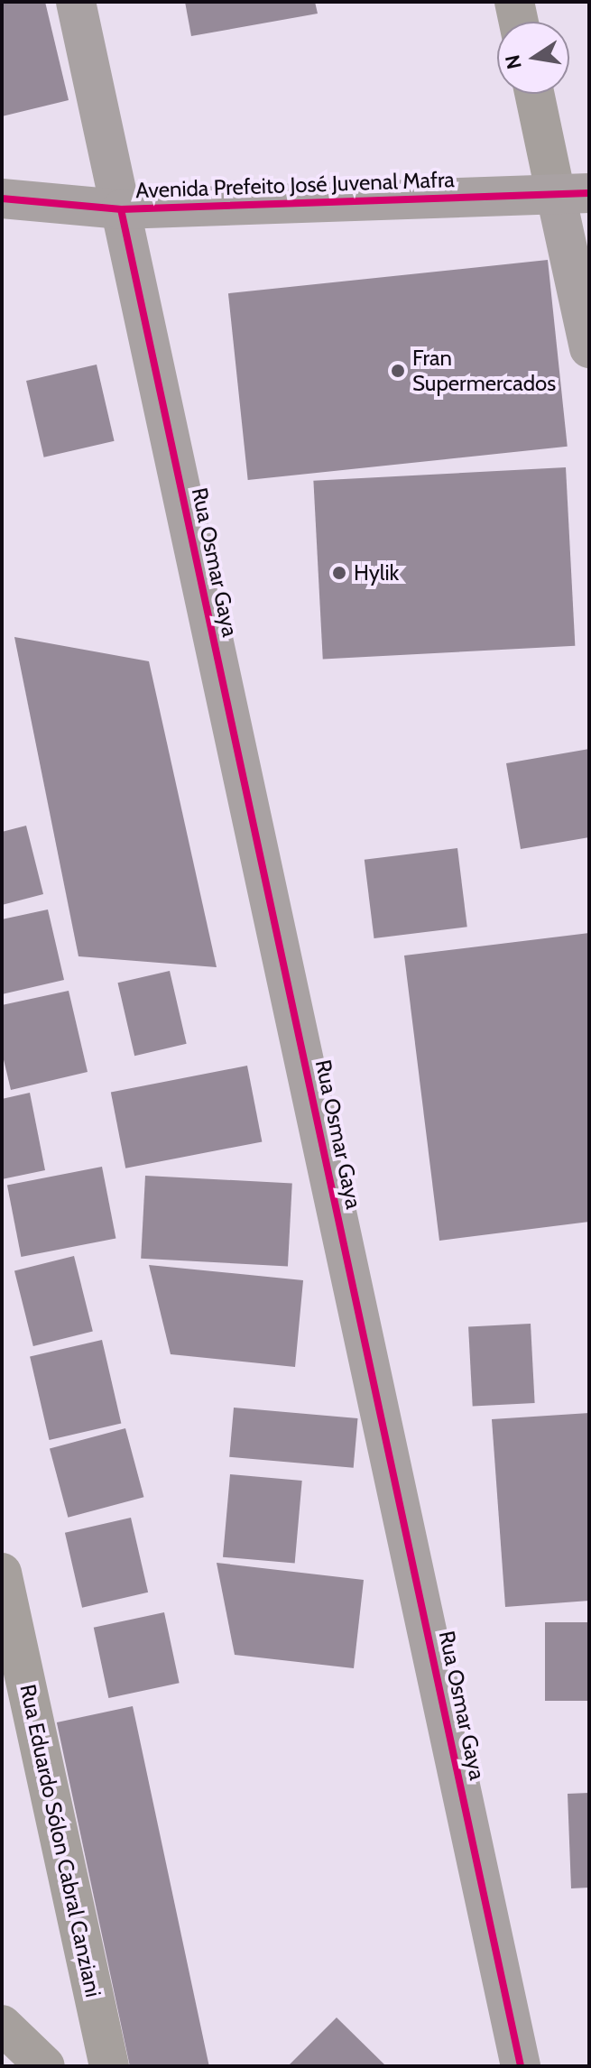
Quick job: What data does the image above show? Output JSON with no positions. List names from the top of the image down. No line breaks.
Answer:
{"streets":{"main road":["Avenida Prefeito José Juvenal Mafra","Rua Osmar Gaya"],"street":["Rua Eduardo Sólon Cabral Canziani"]},"crossings":[["Avenida Prefeito José Juvenal Mafra","Rua Osmar Gaya"]],"places":["Fran Supermercados","Hylik"],"north":"left"}
